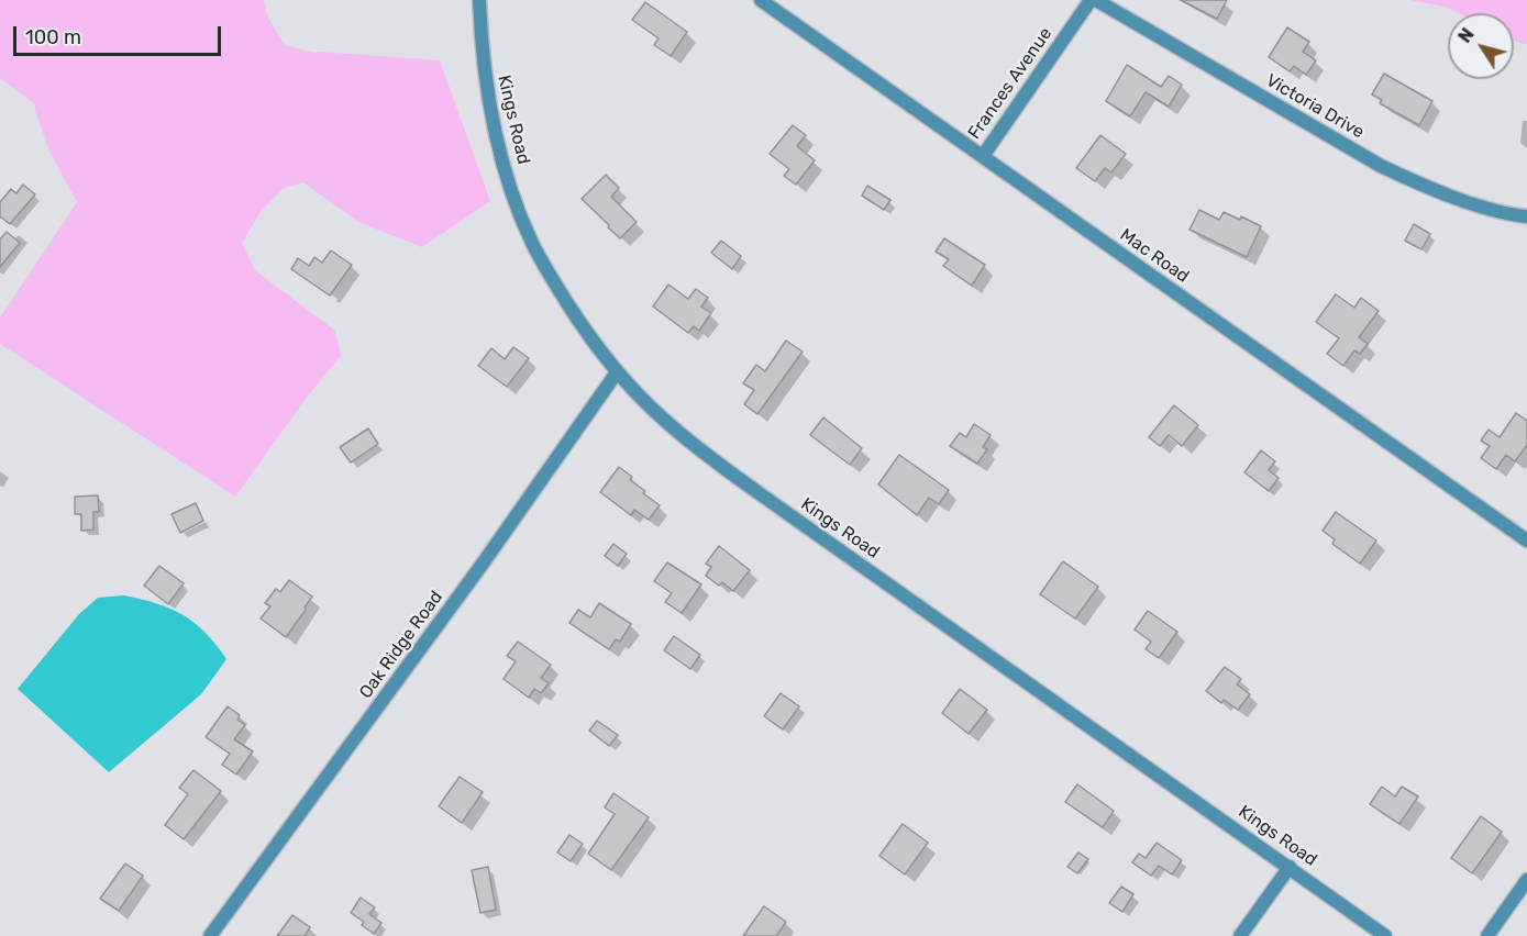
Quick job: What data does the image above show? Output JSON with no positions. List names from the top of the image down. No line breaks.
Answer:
{"streets":{"street":["Frances Avenue","Victoria Drive","Kings Road","Mac Road","Oak Ridge Road"]},"crossings":[["Frances Avenue","Mac Road"],["Kings Road","Oak Ridge Road"]],"scale_bar":"100 m","north":"top left"}
